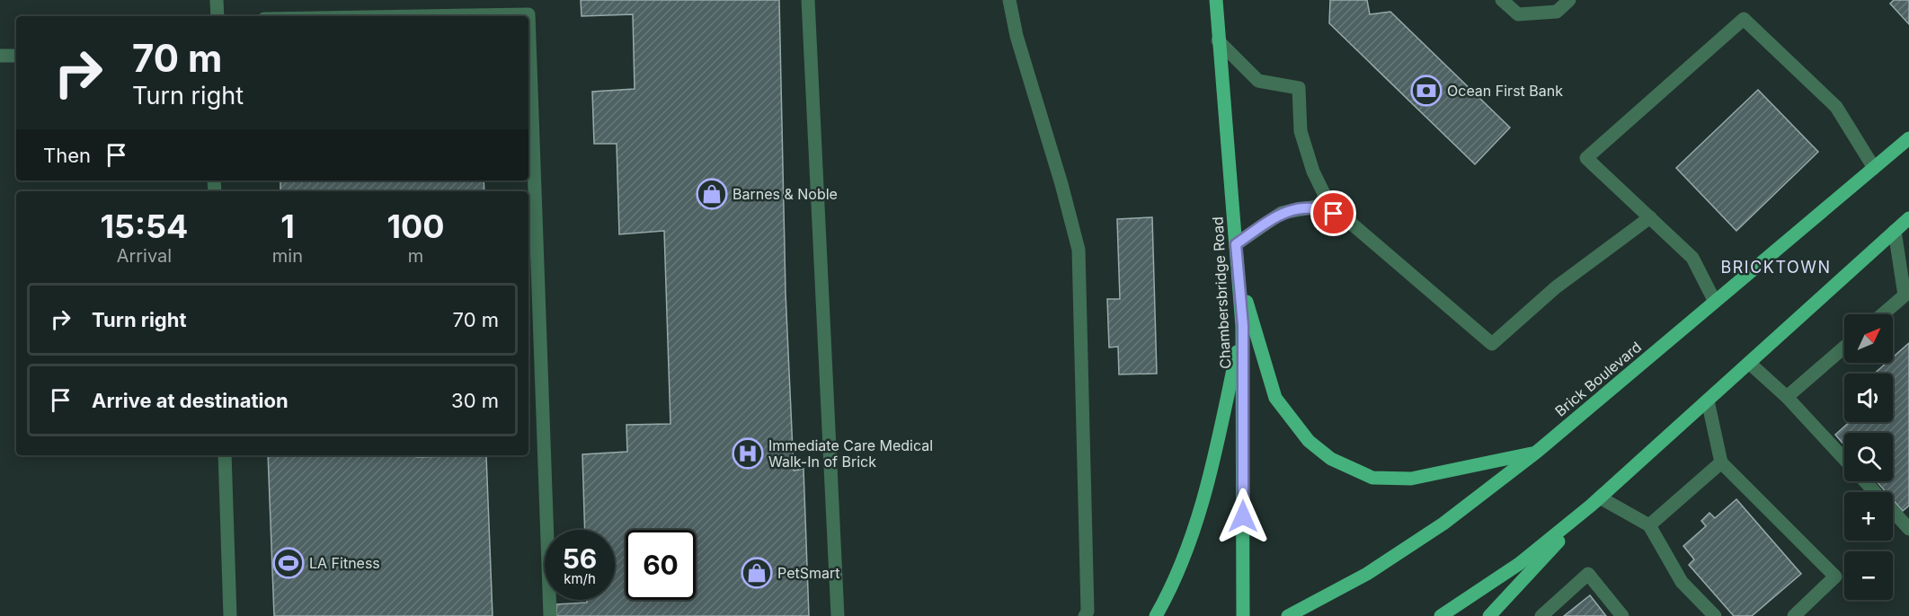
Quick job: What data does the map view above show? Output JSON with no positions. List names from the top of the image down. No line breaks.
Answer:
{"streets":{"main road":["Chambersbridge Road","Brick Boulevard"]},"districts":["BRICKTOWN"],"places":{"bank":["Ocean First Bank"],"shop":["Barnes & Noble","PetSmart"],"hospital":["Immediate Care Medical Walk-In of Brick"],"sports":["LA Fitness"]},"north":"top right","page":{"turn":["70 m","Turn right"],"then":"Then","eta":["15:54","Arrival","1","min","100","m"],"list":[{"name":"Turn right","value":"70 m"},{"name":"Arrive at destination","value":"30 m"}],"map_buttons":["+","−"],"speed":"56 km/h","limit":"60"}}
